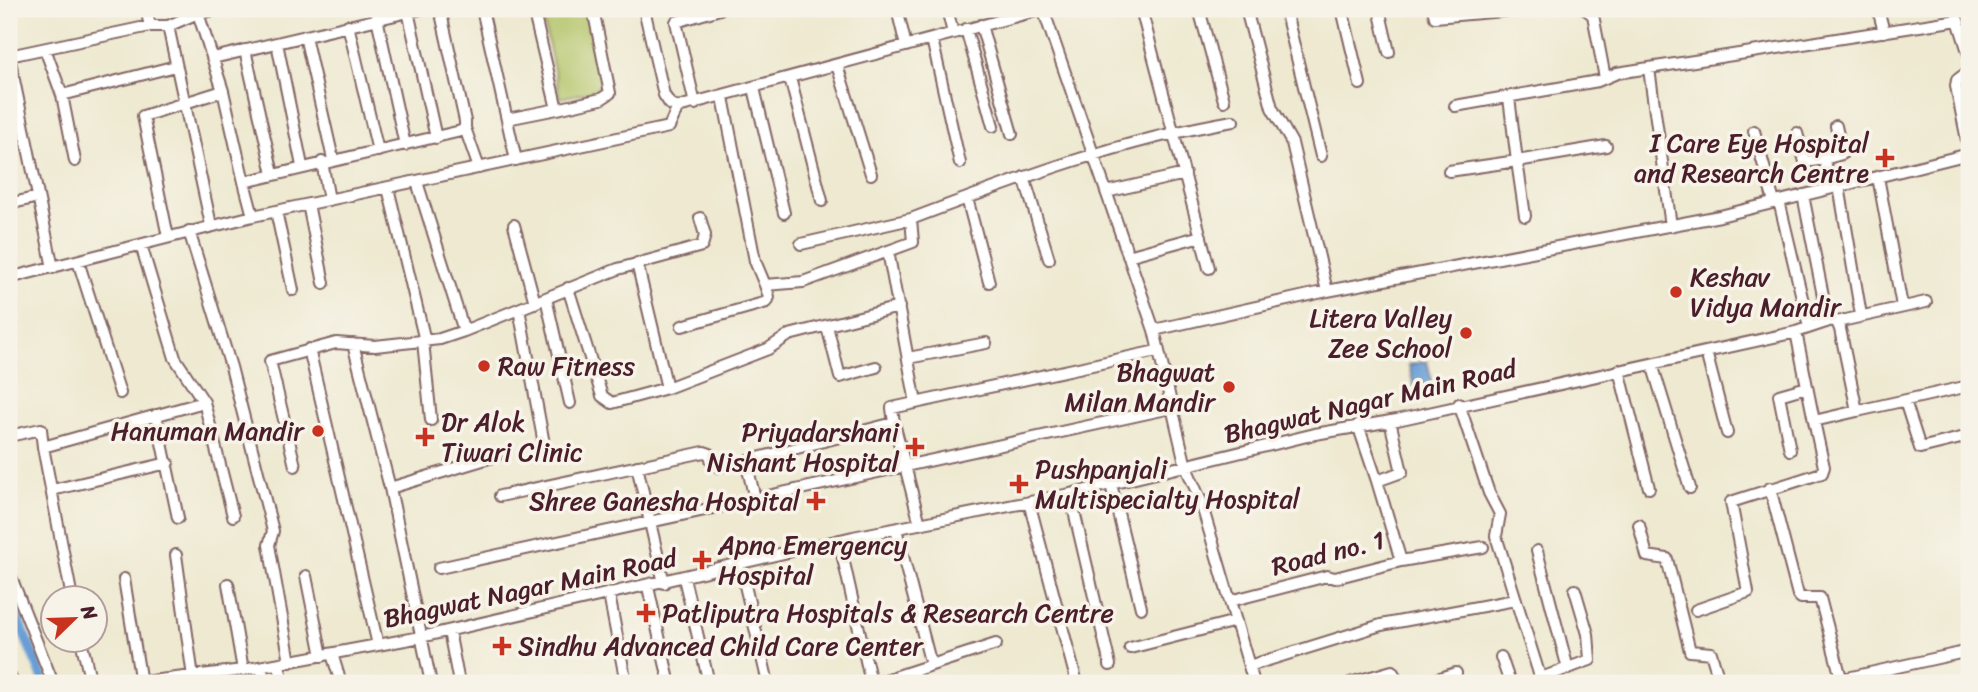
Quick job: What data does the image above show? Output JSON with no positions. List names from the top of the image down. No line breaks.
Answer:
{"streets":{"street":["Bhagwat Nagar Main Road","Road no. 1"]},"crossings":[["Bhagwat Nagar Main Road","Road no. 1"]],"places":{"health":["I Care Eye Hospital and Research Centre","Dr Alok Tiwari Clinic","Priyadarshani Nishant Hospital","Pushpanjali Multispecialty Hospital","Shree Ganesha Hospital","Apna Emergency Hospital","Patliputra Hospitals & Research Centre","Sindhu Advanced Child Care Center"],"other":["Keshav Vidya Mandir","Litera Valley Zee School","Raw Fitness","Bhagwat Milan Mandir","Hanuman Mandir"]},"north":"top right"}
